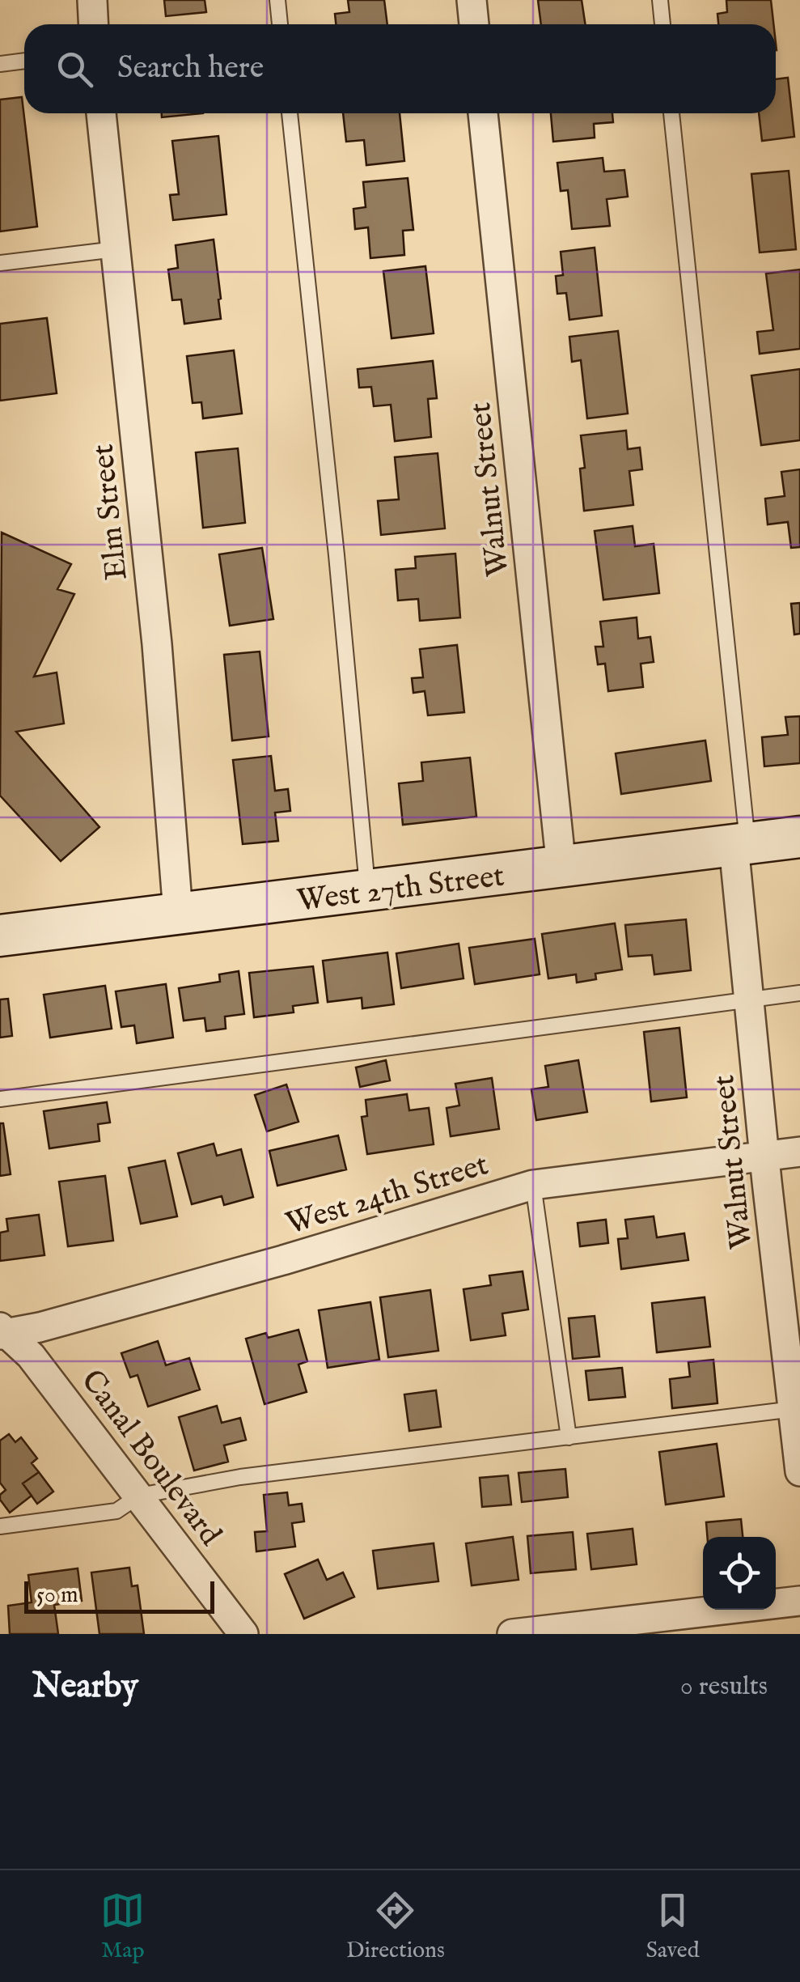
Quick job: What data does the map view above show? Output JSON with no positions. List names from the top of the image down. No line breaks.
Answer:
{"streets":{"main road":["West 27th Street"],"street":["Walnut Street","Elm Street","West 24th Street","Canal Boulevard"]},"crossings":[["Walnut Street","West 27th Street"],["Walnut Street","West 24th Street"],["Elm Street","West 27th Street"],["West 24th Street","Canal Boulevard"]],"scale_bar":"50 m","page":{"search":"Search here","scale":"50 m","heading":["Nearby","0 results"],"nav":["Map","Directions","Saved"]}}
